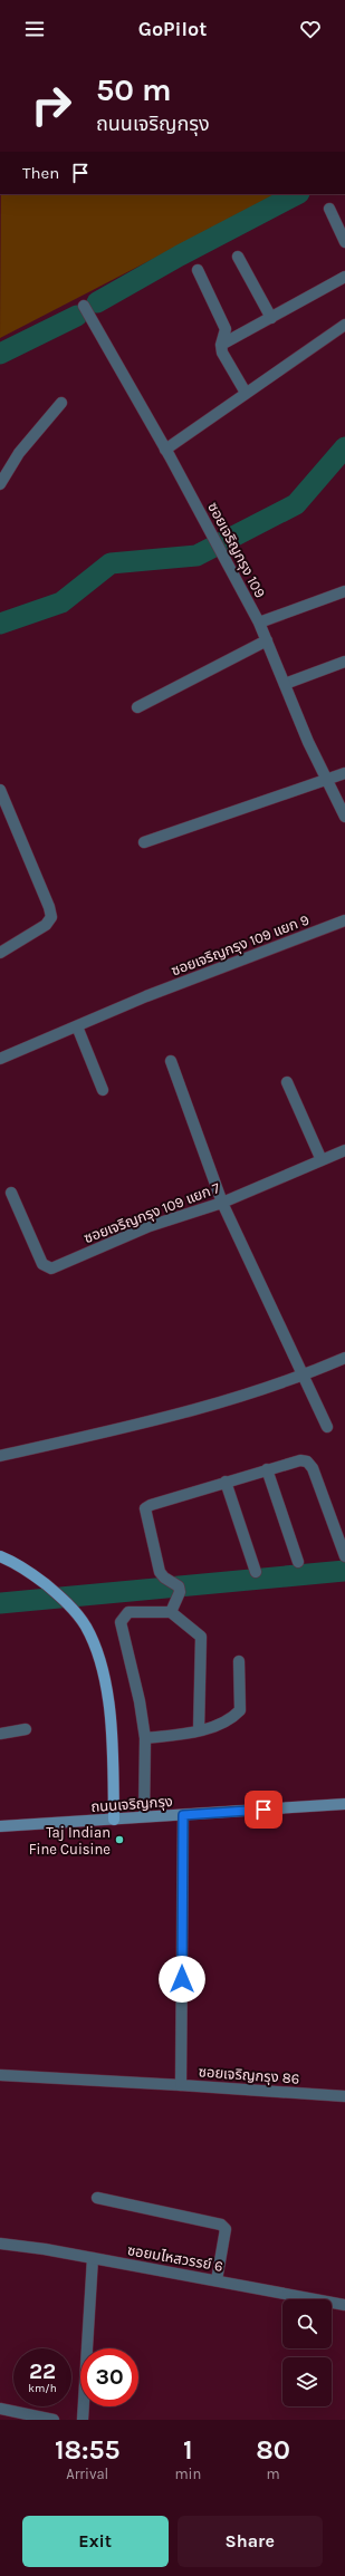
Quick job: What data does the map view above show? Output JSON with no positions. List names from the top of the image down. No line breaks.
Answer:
{"streets":{"street":["ซอยเจริญกรุง 109","ซอยเจริญกรุง 109 แยก 9","ซอยเจริญกรุง 109 แยก 7","ถนนเจริญกรุง","ซอยเจริญกรุง 86","ซอยมไหสวรรย์ 6"]},"crossings":[["ถนนเจริญกรุง","ซอยเจริญกรุง 86"]],"places":["Taj Indian Fine Cuisine"],"page":{"header":"GoPilot","turn":["50 m","ถนนเจริญกรุง"],"then":"Then","speed":"22 km/h","limit":"30","eta":["18:55","Arrival","1","min","80","m"],"buttons":["Exit","Share"]}}
